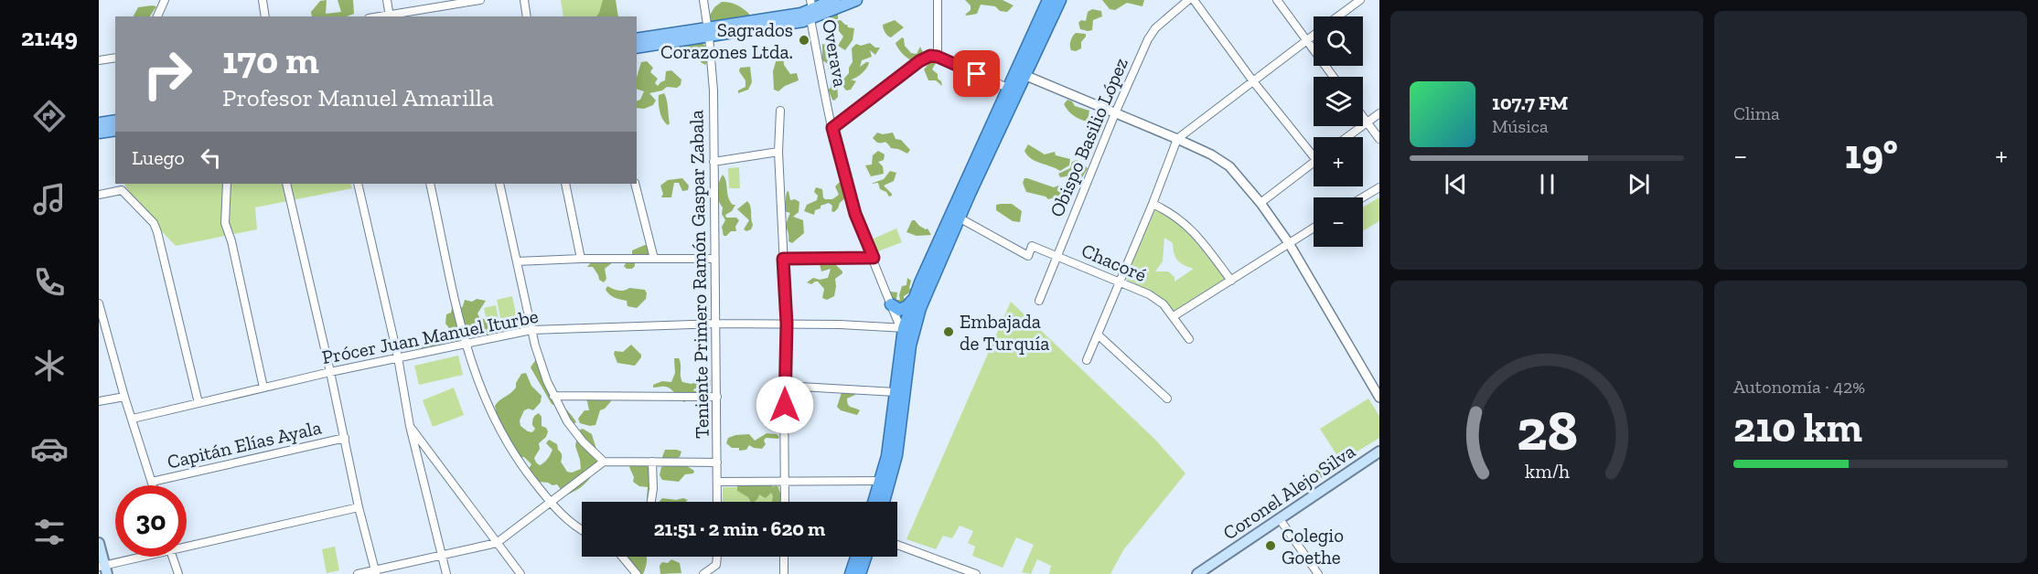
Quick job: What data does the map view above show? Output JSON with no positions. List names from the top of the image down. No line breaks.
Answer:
{"streets":{"main road":["Coronel Alejo Silva"],"street":["Overava","Obispo Basilio López","Chacoré","Teniente Primero Ramón Gaspar Zabala","Prócer Juan Manuel Iturbe","Capitán Elías Ayala"]},"crossings":[["Overava","Prócer Juan Manuel Iturbe"],["Obispo Basilio López","Chacoré"],["Teniente Primero Ramón Gaspar Zabala","Prócer Juan Manuel Iturbe"]],"places":["Sagrados Corazones Ltda.","Embajada de Turquía","Colegio Goethe"],"page":{"tabs":"21:49","tile":["Clima",["Autonomía · 42%","210 km"]],"map_buttons":["+","−"],"turn":["170 m","Profesor Manuel Amarilla"],"song":["107.7 FM","Música"],"then":"Luego","heat":["−","19°","+"],"limit":"30","trip":"21:51 · 2 min · 620 m","gauge":["28","km/h"]}}
